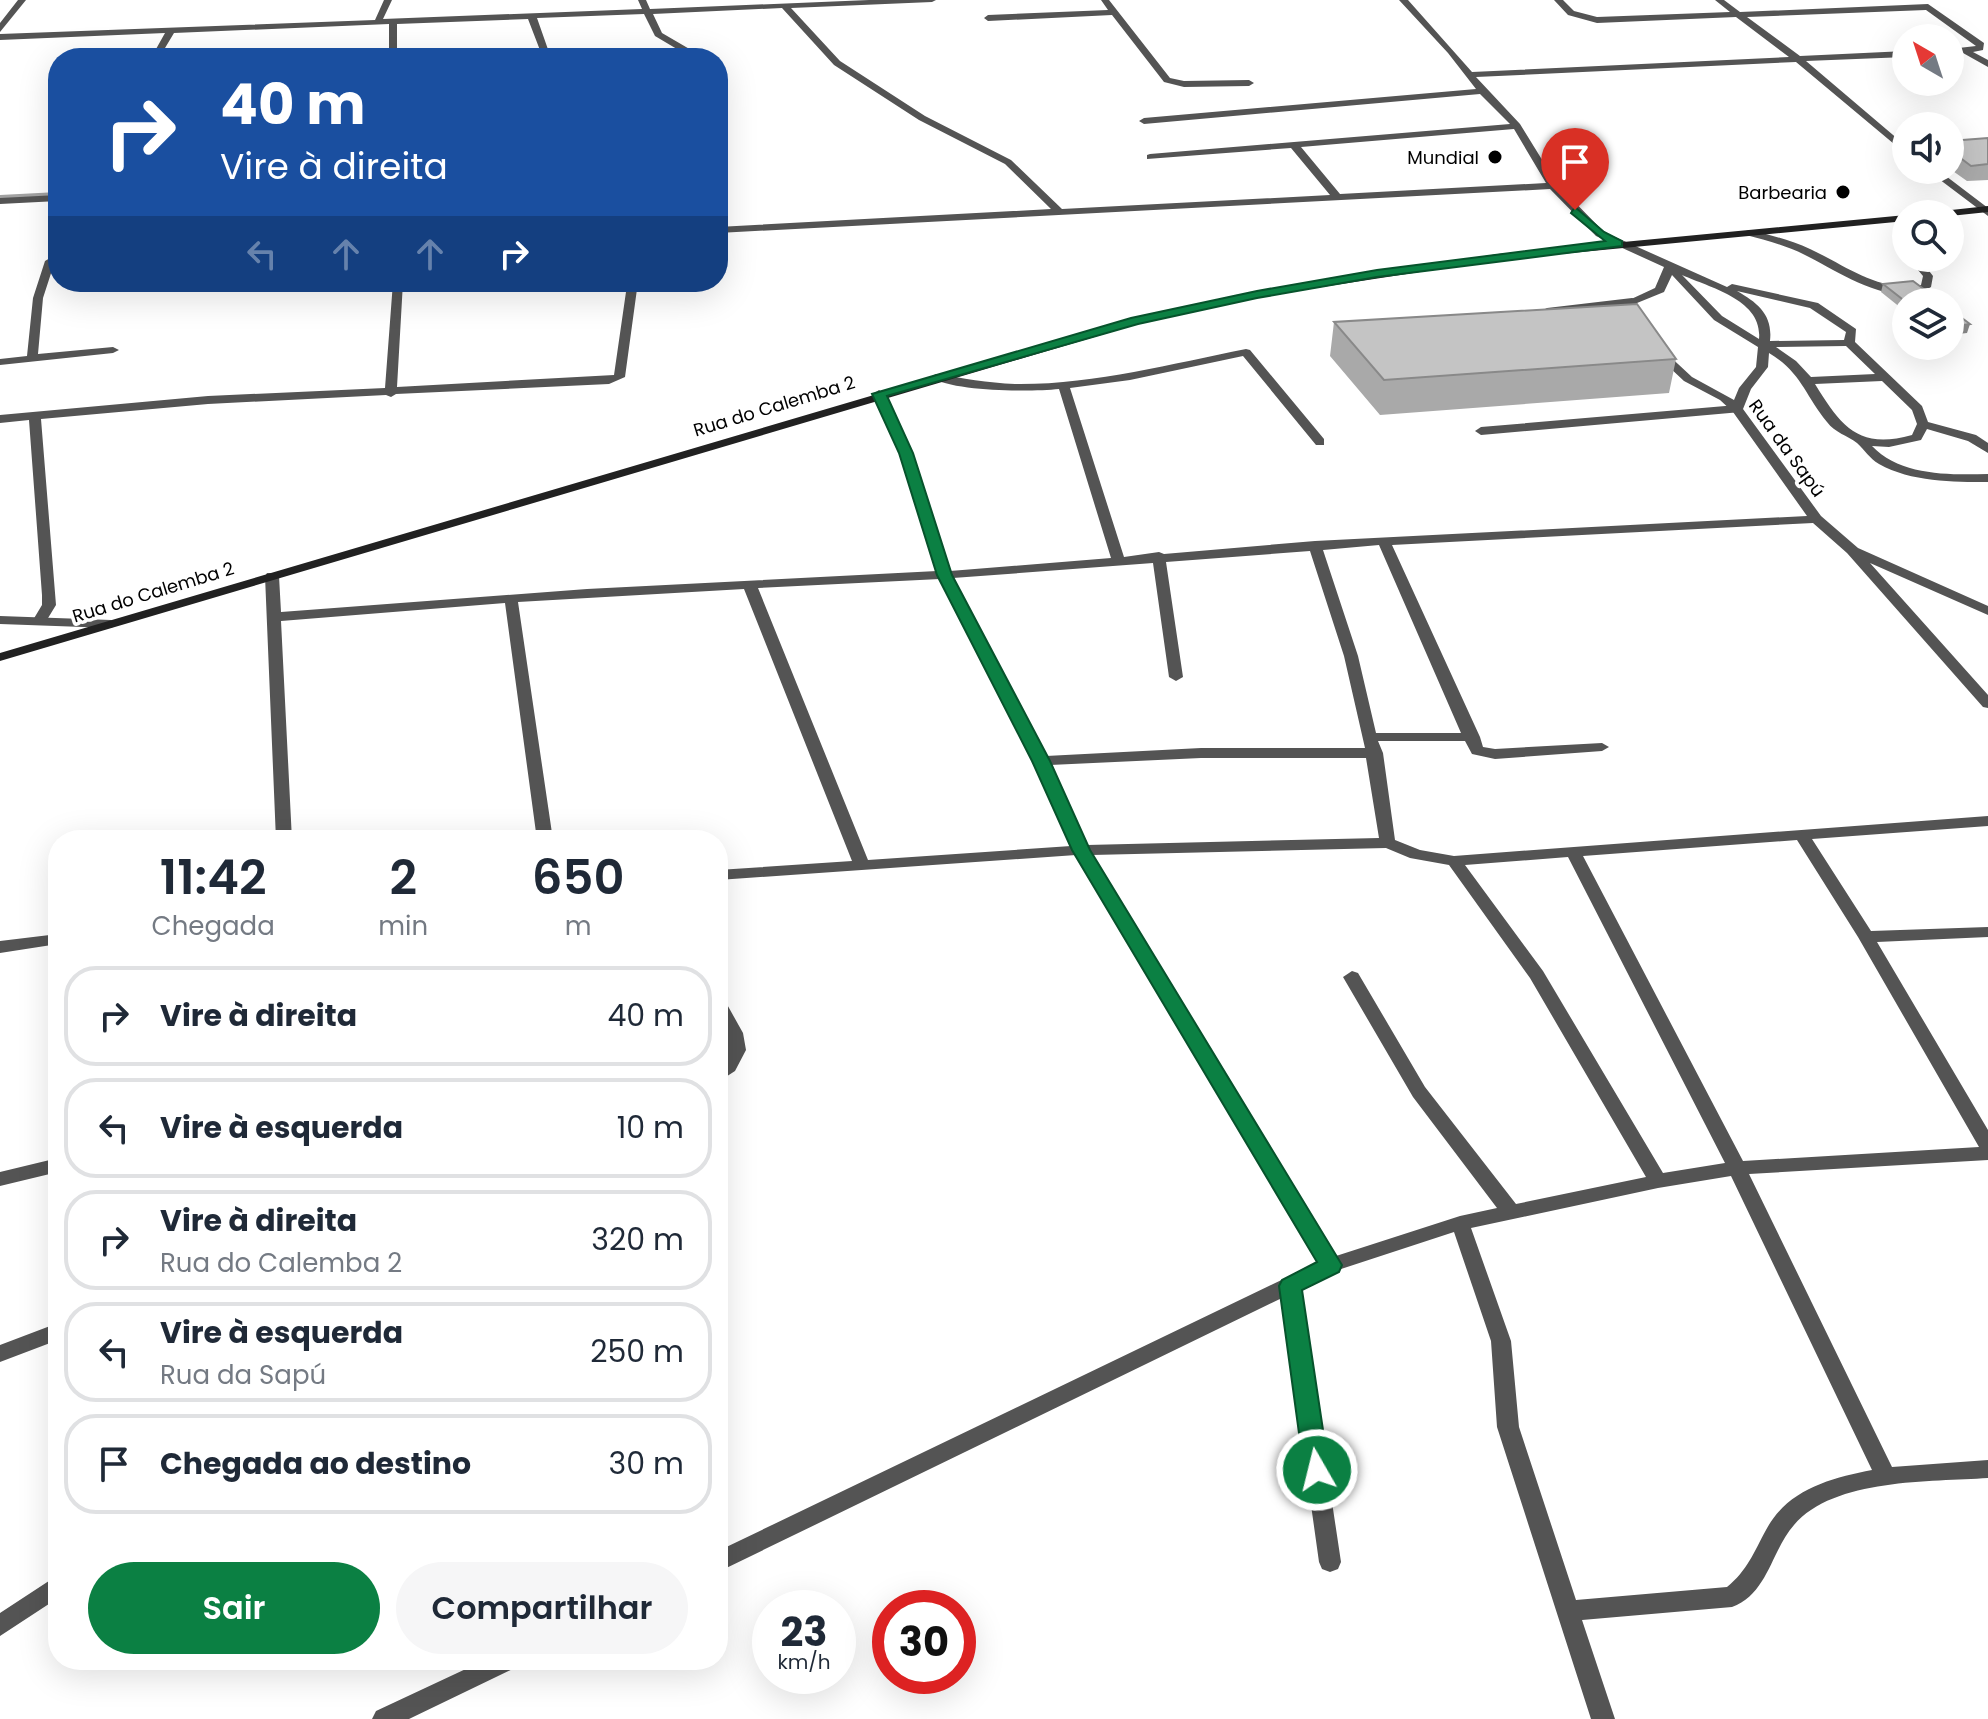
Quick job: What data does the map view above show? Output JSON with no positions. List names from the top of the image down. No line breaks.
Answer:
{"streets":{"main road":["Rua do Calemba 2"],"street":["Rua da Sapú"]},"places":["Mundial","Barbearia"],"north":"top left","page":{"turn":["40 m","Vire à direita"],"eta":["11:42","Chegada","2","min","650","m"],"list":[{"name":"Vire à direita","value":"40 m"},{"name":"Vire à esquerda","value":"10 m"},{"name":"Vire à direita","note":"Rua do Calemba 2","value":"320 m"},{"name":"Vire à esquerda","note":"Rua da Sapú","value":"250 m"},{"name":"Chegada ao destino","value":"30 m"}],"buttons":["Sair","Compartilhar"],"speed":"23 km/h","limit":"30"}}
